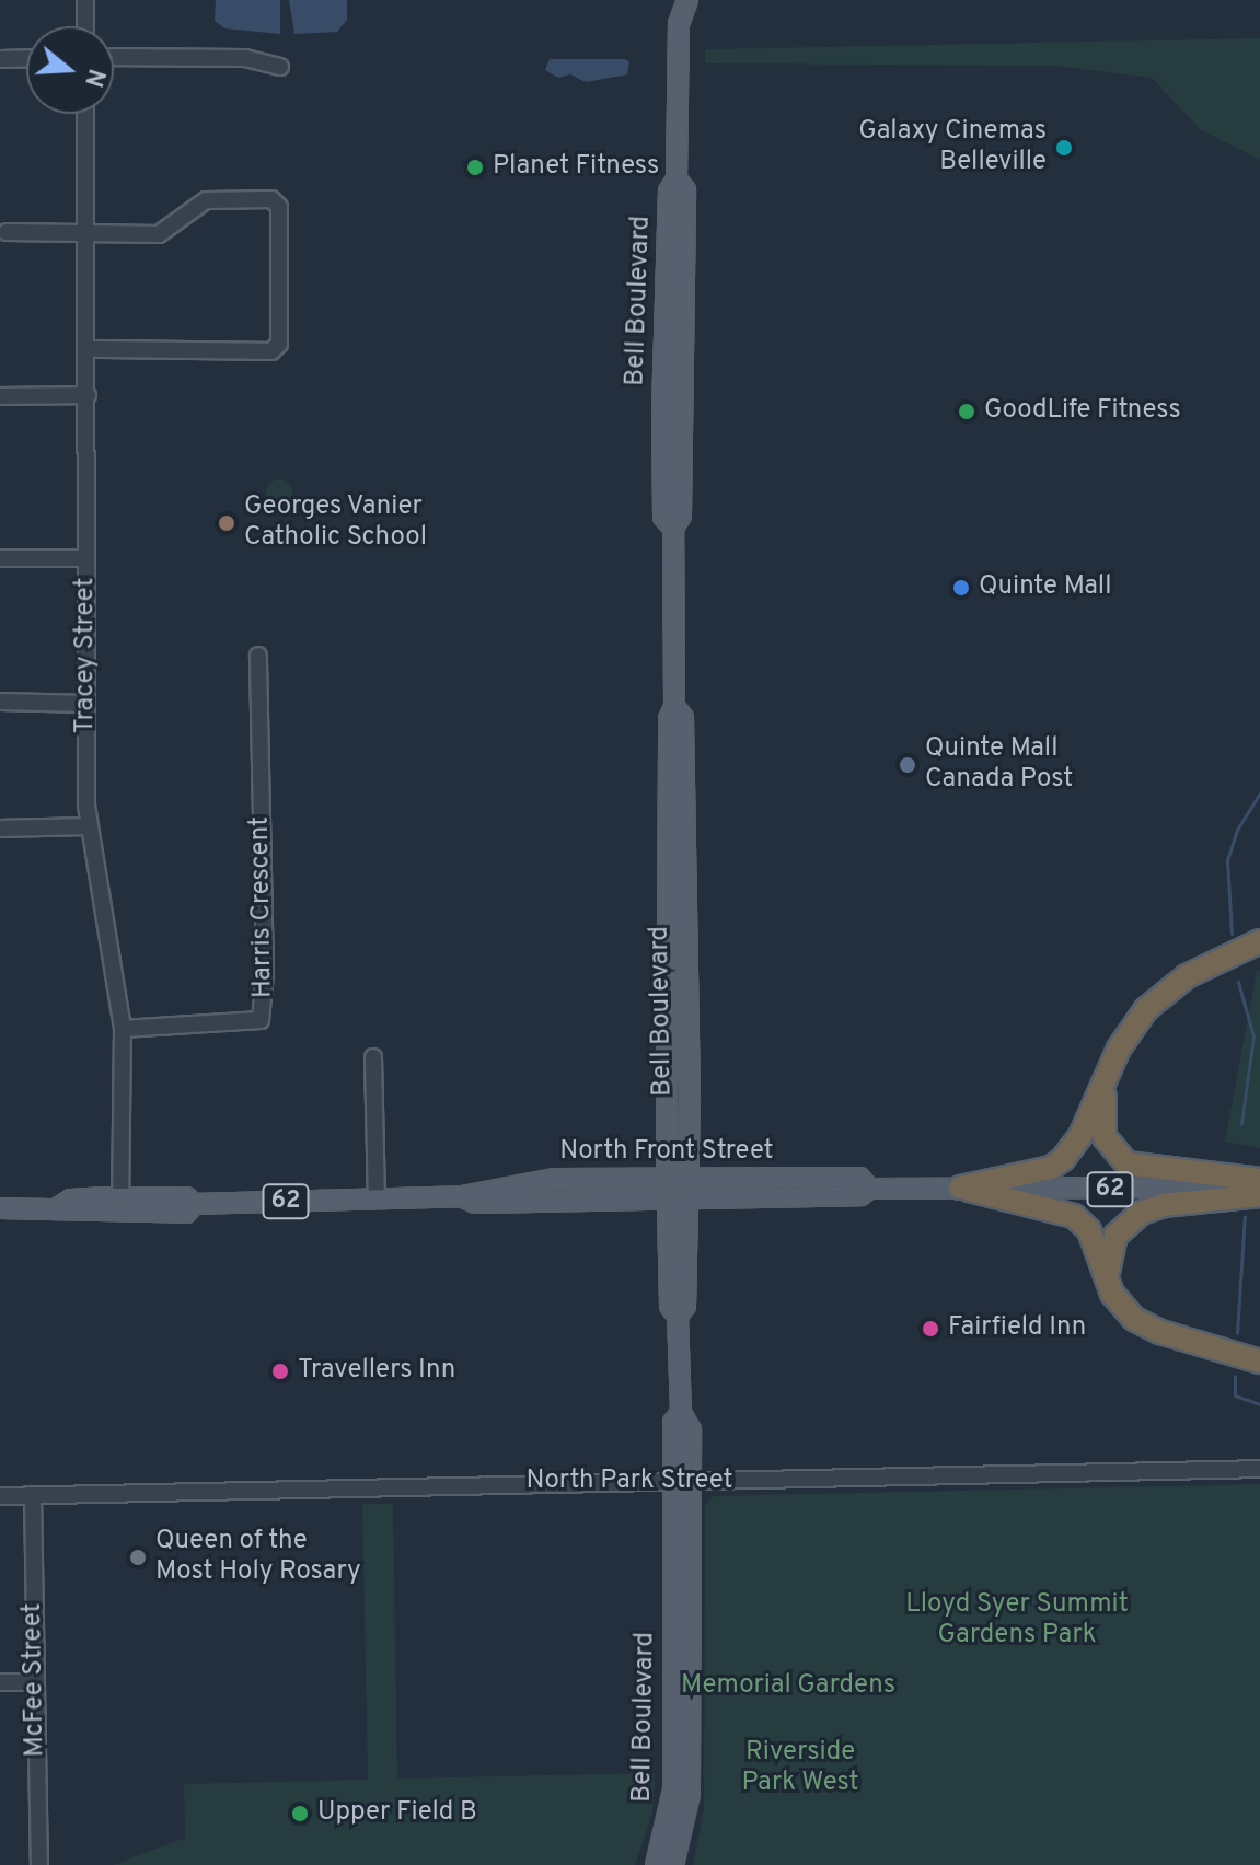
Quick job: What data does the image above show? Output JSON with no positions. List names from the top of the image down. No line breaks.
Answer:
{"streets":{"main road":["Bell Boulevard","North Front Street","62"],"street":["Tracey Street","Harris Crescent","North Park Street","McFee Street"]},"crossings":[["Bell Boulevard","North Front Street"],["Bell Boulevard","North Park Street"],["Tracey Street","Harris Crescent"],["Tracey Street","North Front Street"],["North Park Street","McFee Street"]],"parks":["Lloyd Syer Summit Gardens Park","Memorial Gardens","Riverside Park West"],"places":["Galaxy Cinemas Belleville","Planet Fitness","GoodLife Fitness","Georges Vanier Catholic School","Quinte Mall","Quinte Mall Canada Post","Fairfield Inn","Travellers Inn","Queen of the Most Holy Rosary","Upper Field B"],"north":"right"}
